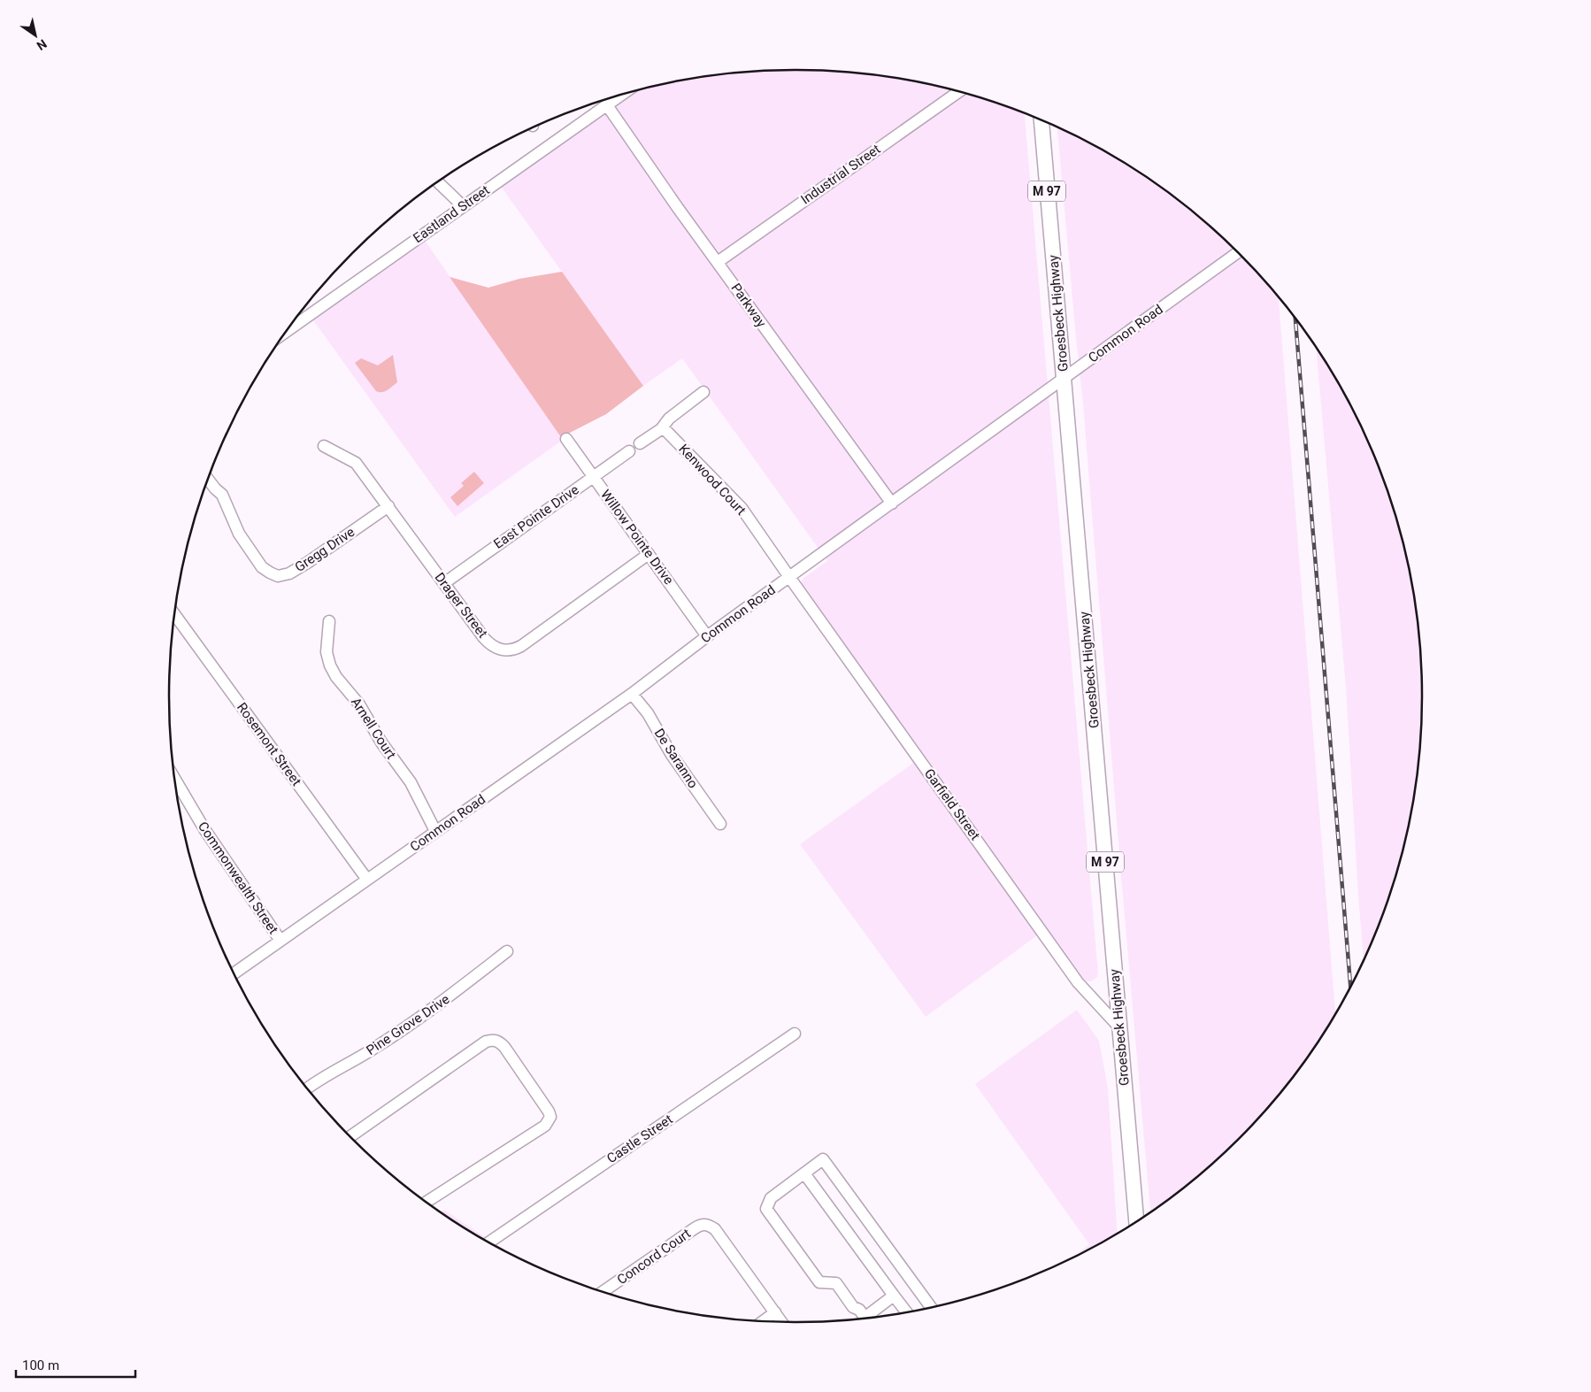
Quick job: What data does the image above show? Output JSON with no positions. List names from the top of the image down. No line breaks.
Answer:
{"streets":{"main road":["M 97","Groesbeck Highway"],"street":["Industrial Street","Eastland Street","Parkway","Common Road","Kenwood Court","East Pointe Drive","Willow Pointe Drive","Gregg Drive","Drager Street","Arnell Court","Rosemont Street","De Saranno","Garfield Street","Commonwealth Street","Pine Grove Drive","Castle Street","Concord Court"]},"crossings":[["Industrial Street","Parkway"],["Eastland Street","Parkway"],["Parkway","Common Road"],["Groesbeck Highway","Common Road"],["Groesbeck Highway","Garfield Street"],["Common Road","Kenwood Court"],["Common Road","Willow Pointe Drive"],["Common Road","Arnell Court"],["Common Road","Rosemont Street"],["Common Road","De Saranno"],["Common Road","Garfield Street"],["Common Road","Commonwealth Street"],["Kenwood Court","Garfield Street"],["East Pointe Drive","Willow Pointe Drive"],["East Pointe Drive","Drager Street"],["Willow Pointe Drive","Drager Street"],["Gregg Drive","Drager Street"]],"scale_bar":"100 m","north":"bottom right"}
